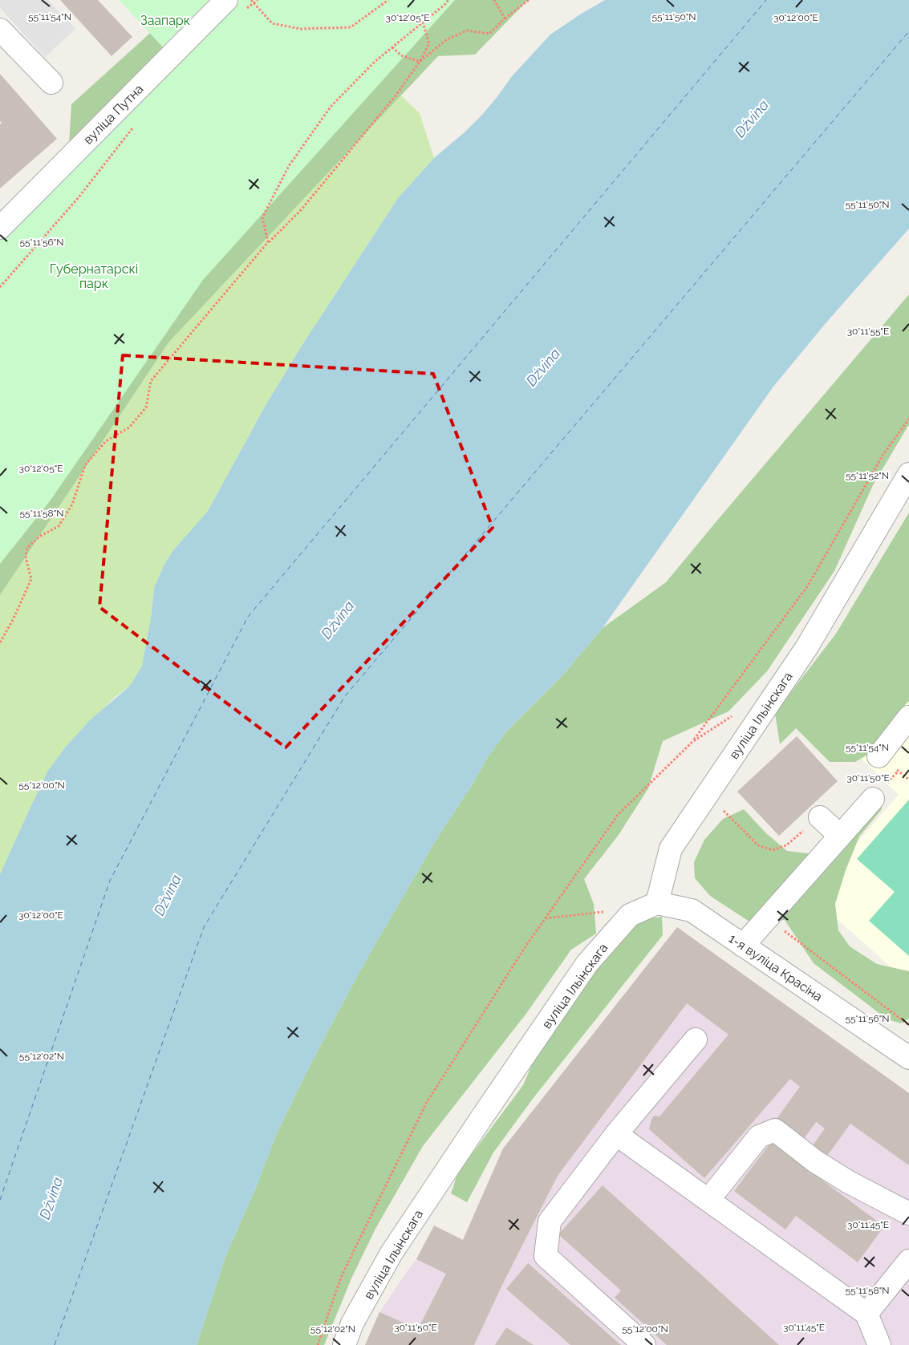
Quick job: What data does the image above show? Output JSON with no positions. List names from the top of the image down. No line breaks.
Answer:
{"streets":{"street":["вуліца Путна","вуліца Ільінскага","1-я вуліца Красіна"]},"crossings":[["вуліца Ільінскага","1-я вуліца Красіна"]],"water":["Dźvina"],"parks":["Заапарк","Губернатарскі парк"],"coordinates":["55°11'54\"N","55°11'50\"N","30°12'05\"E","30°12'00\"E","55°11'56\"N","30°11'55\"E","55°11'52\"N","55°11'58\"N","30°11'50\"E","55°12'00\"N","55°12'02\"N","30°11'45\"E"]}
